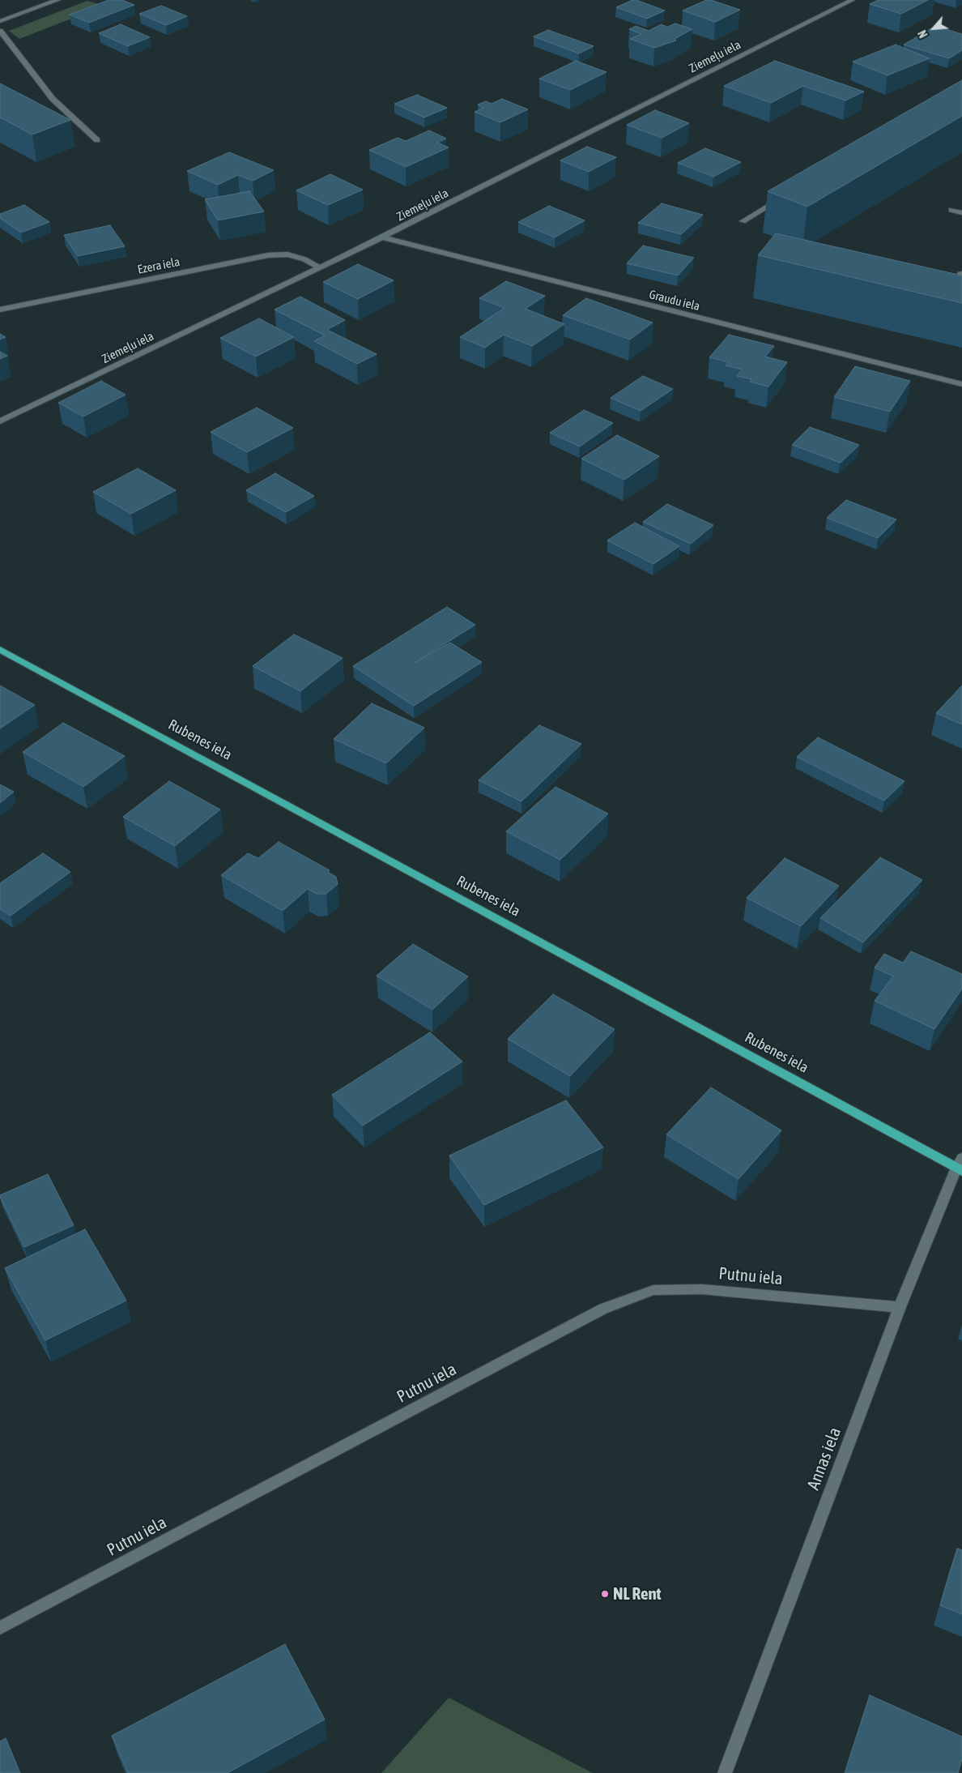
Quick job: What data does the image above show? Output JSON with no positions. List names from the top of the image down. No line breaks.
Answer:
{"streets":{"main road":["Rubenes iela"],"street":["Ziemeļu iela","Ezera iela","Graudu iela","Putnu iela","Annas iela"]},"crossings":[["Ziemeļu iela","Ezera iela"],["Ziemeļu iela","Graudu iela"],["Rubenes iela","Annas iela"],["Putnu iela","Annas iela"]],"places":["NL Rent"],"north":"bottom left"}
